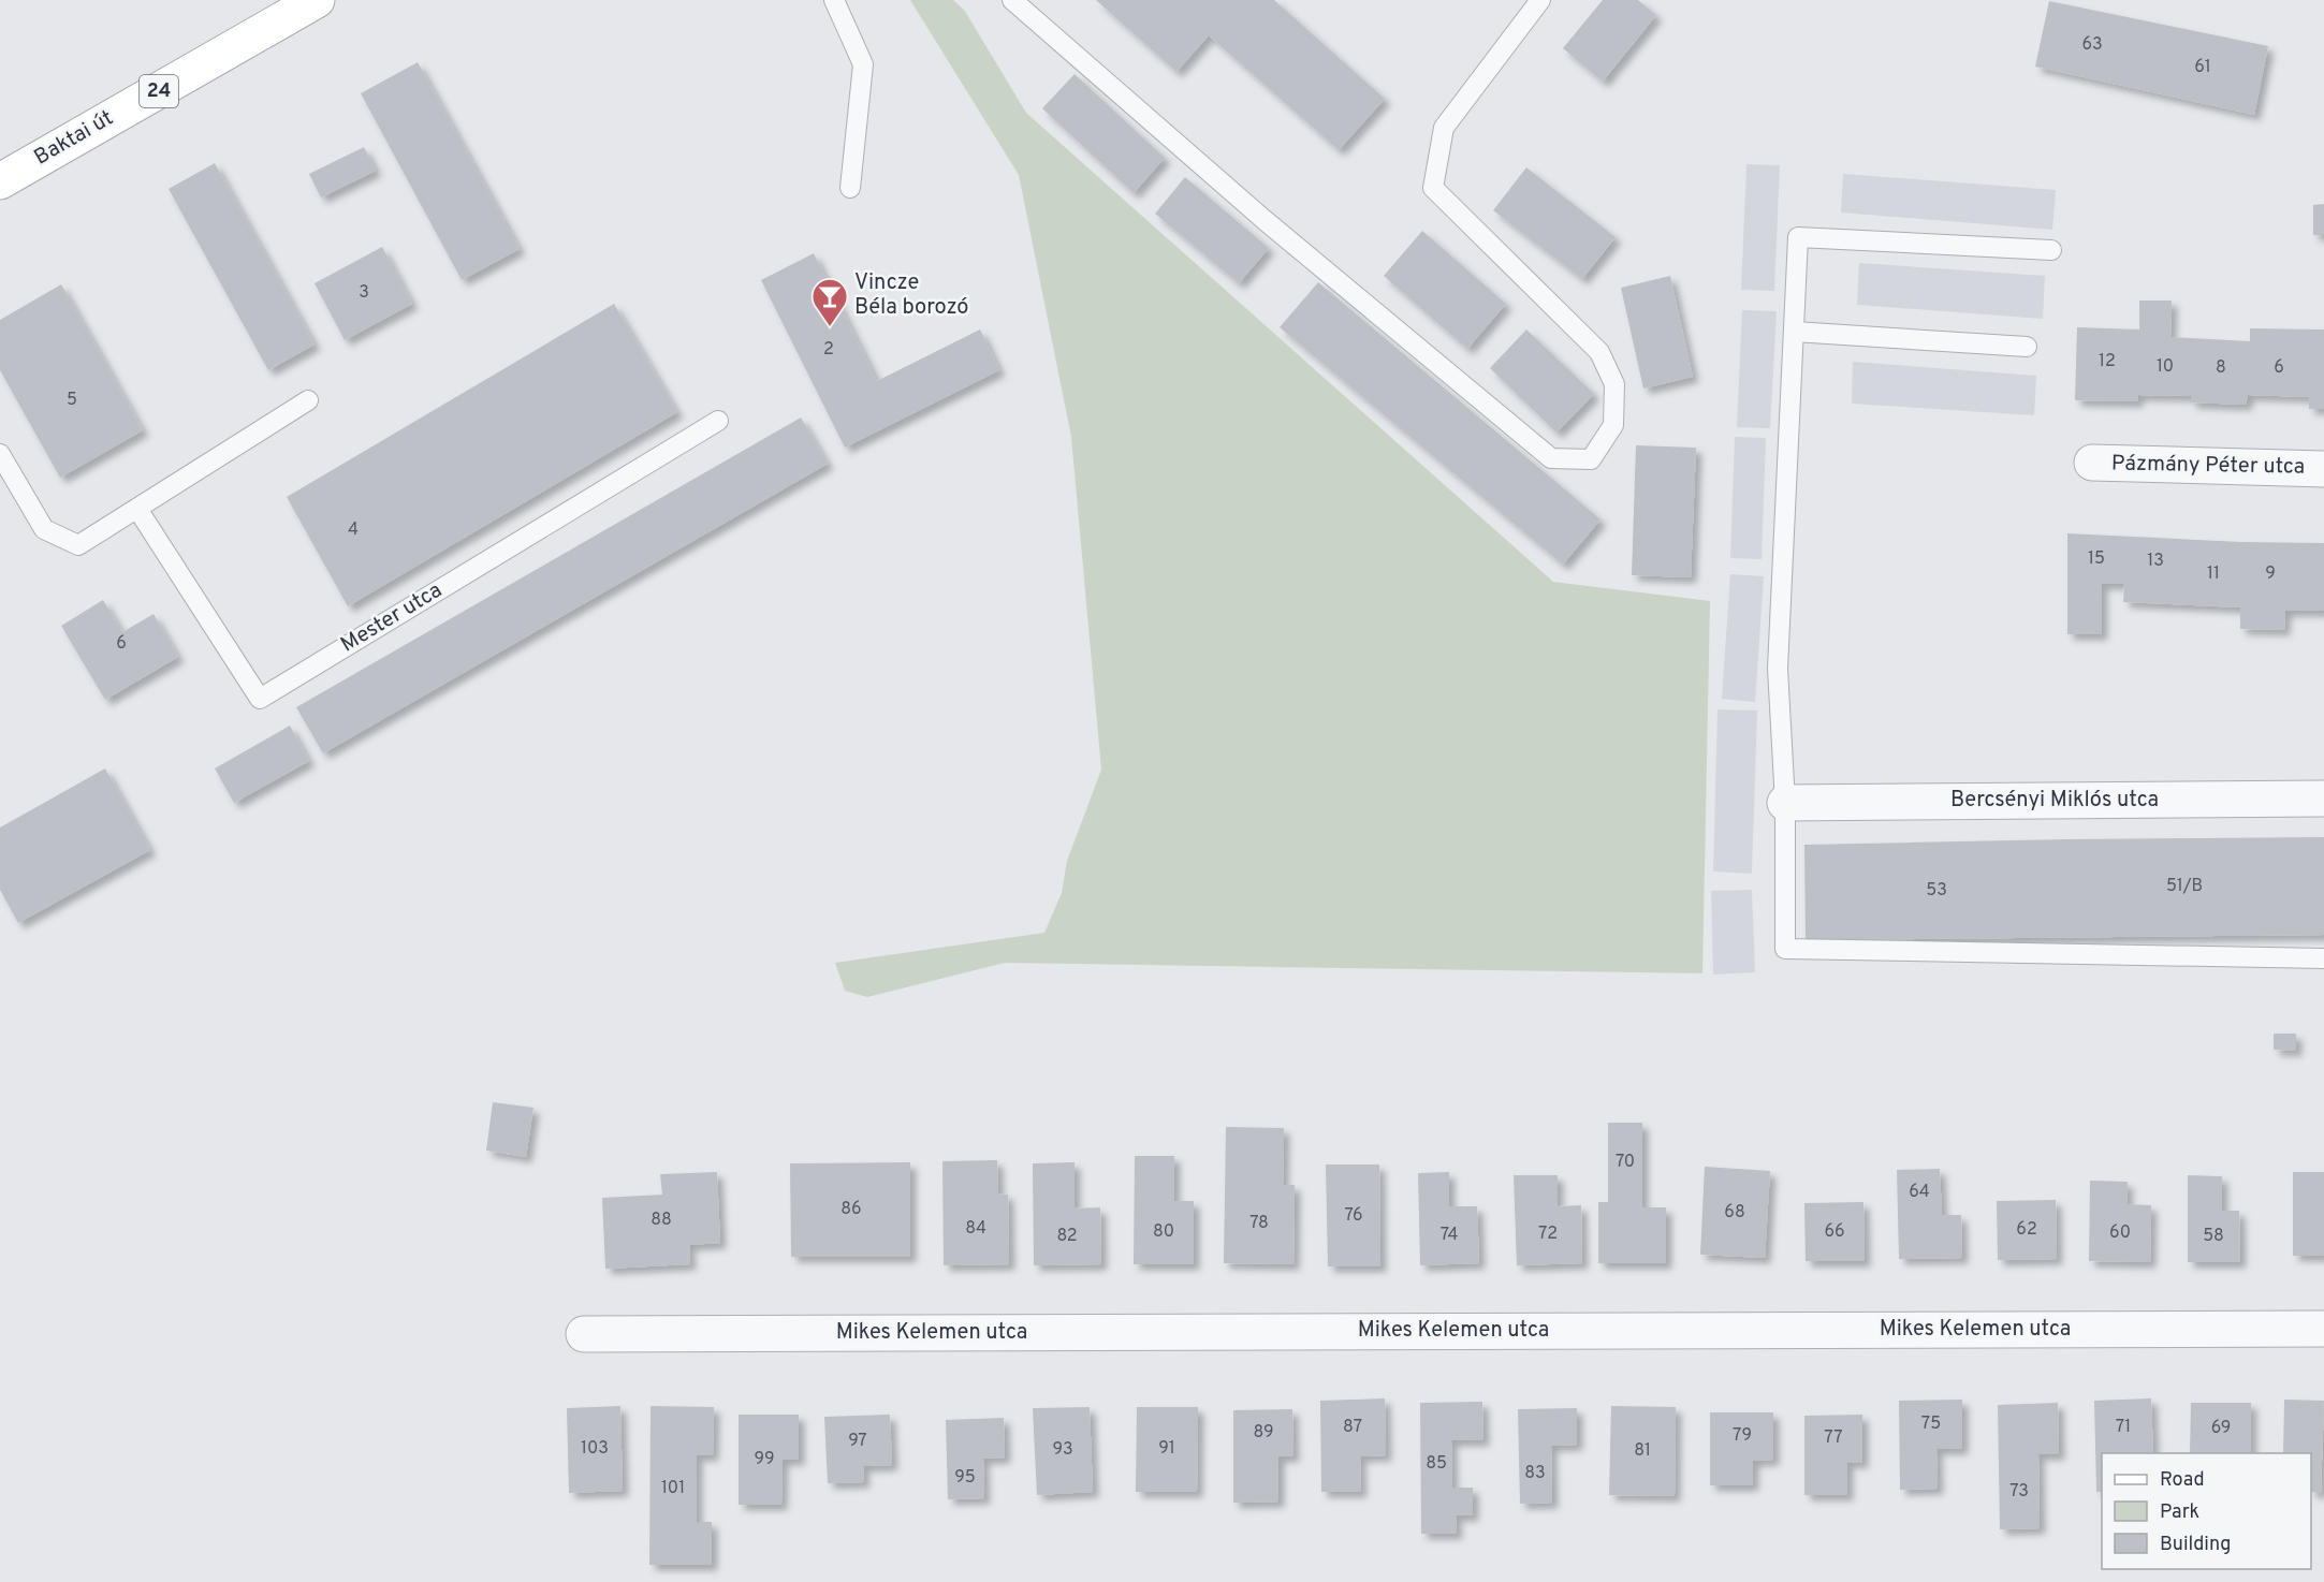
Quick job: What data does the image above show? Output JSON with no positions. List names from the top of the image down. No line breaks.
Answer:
{"streets":{"main road":["24","Baktai út"],"street":["Pázmány Péter utca","Bercsényi Miklós utca","Mikes Kelemen utca"],"lane":["Mester utca"]},"places":{"bar":["Vincze Béla borozó"]},"house_numbers":["63","61","3","2","12","10","8","6","5","4","15","13","11","9","6","51/B","53","70","64","86","68","76","88","78","84","62","80","66","60","72","74","82","58","75","87","71","69","89","79","77","97","103","91","93","81","99","85","83","95","101","73"],"legend":["Road","Park","Building"]}
